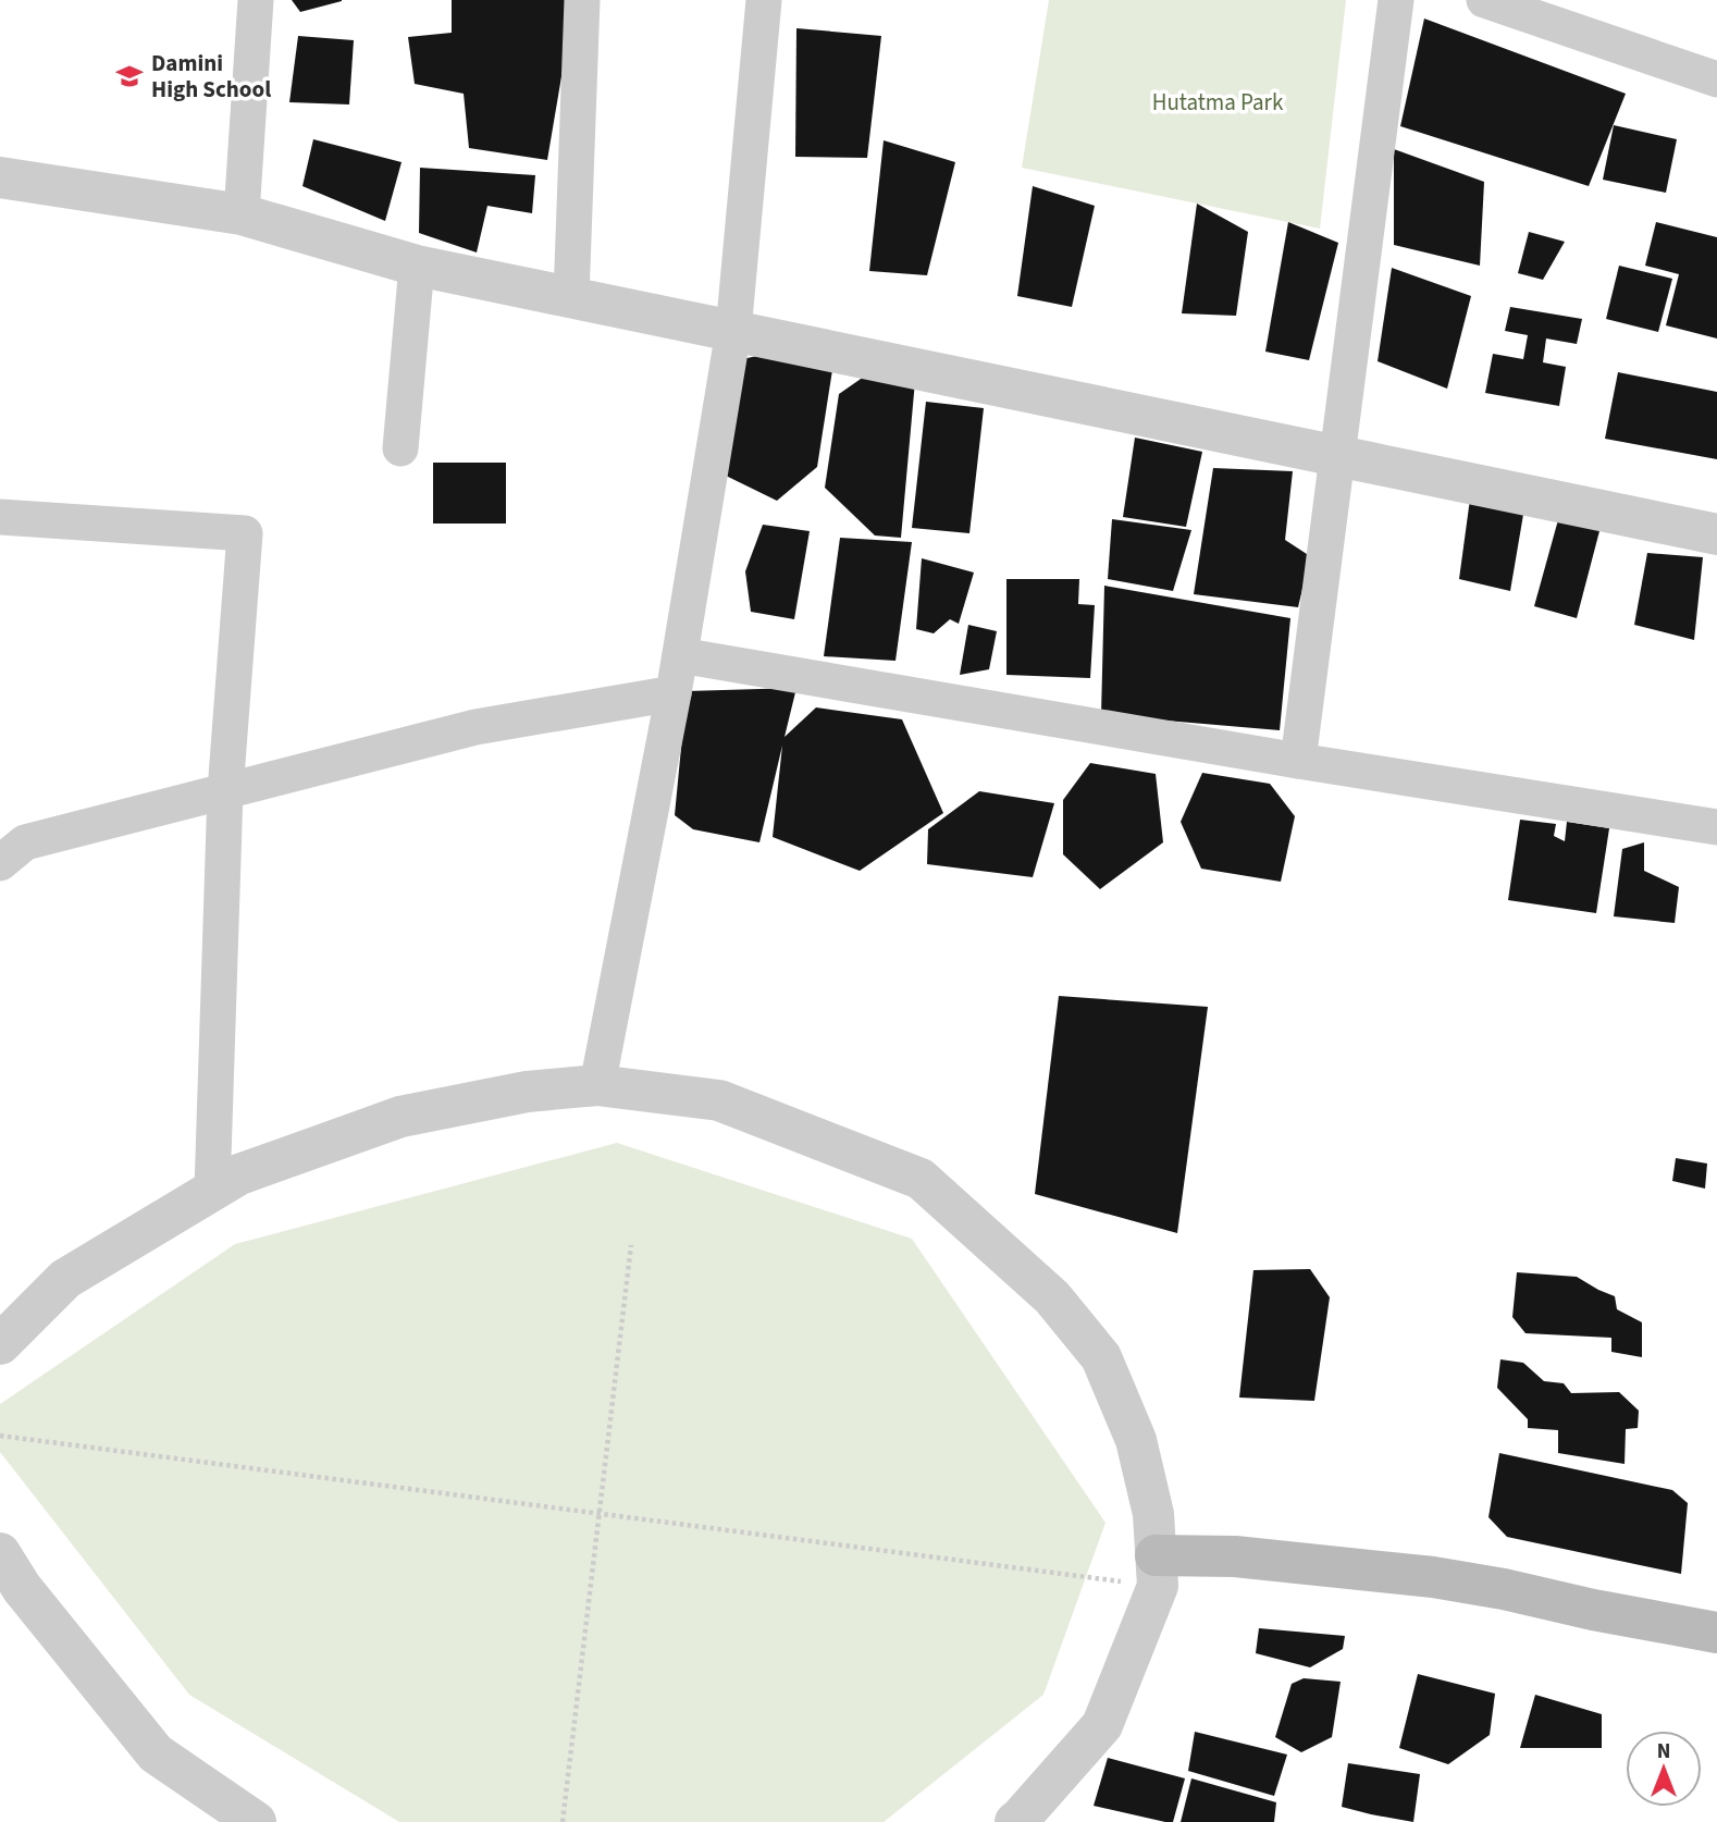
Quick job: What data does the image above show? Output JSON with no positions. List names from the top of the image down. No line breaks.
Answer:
{"parks":["Hutatma Park"],"places":{"school or university":["Damini High School"]},"north":"top"}
